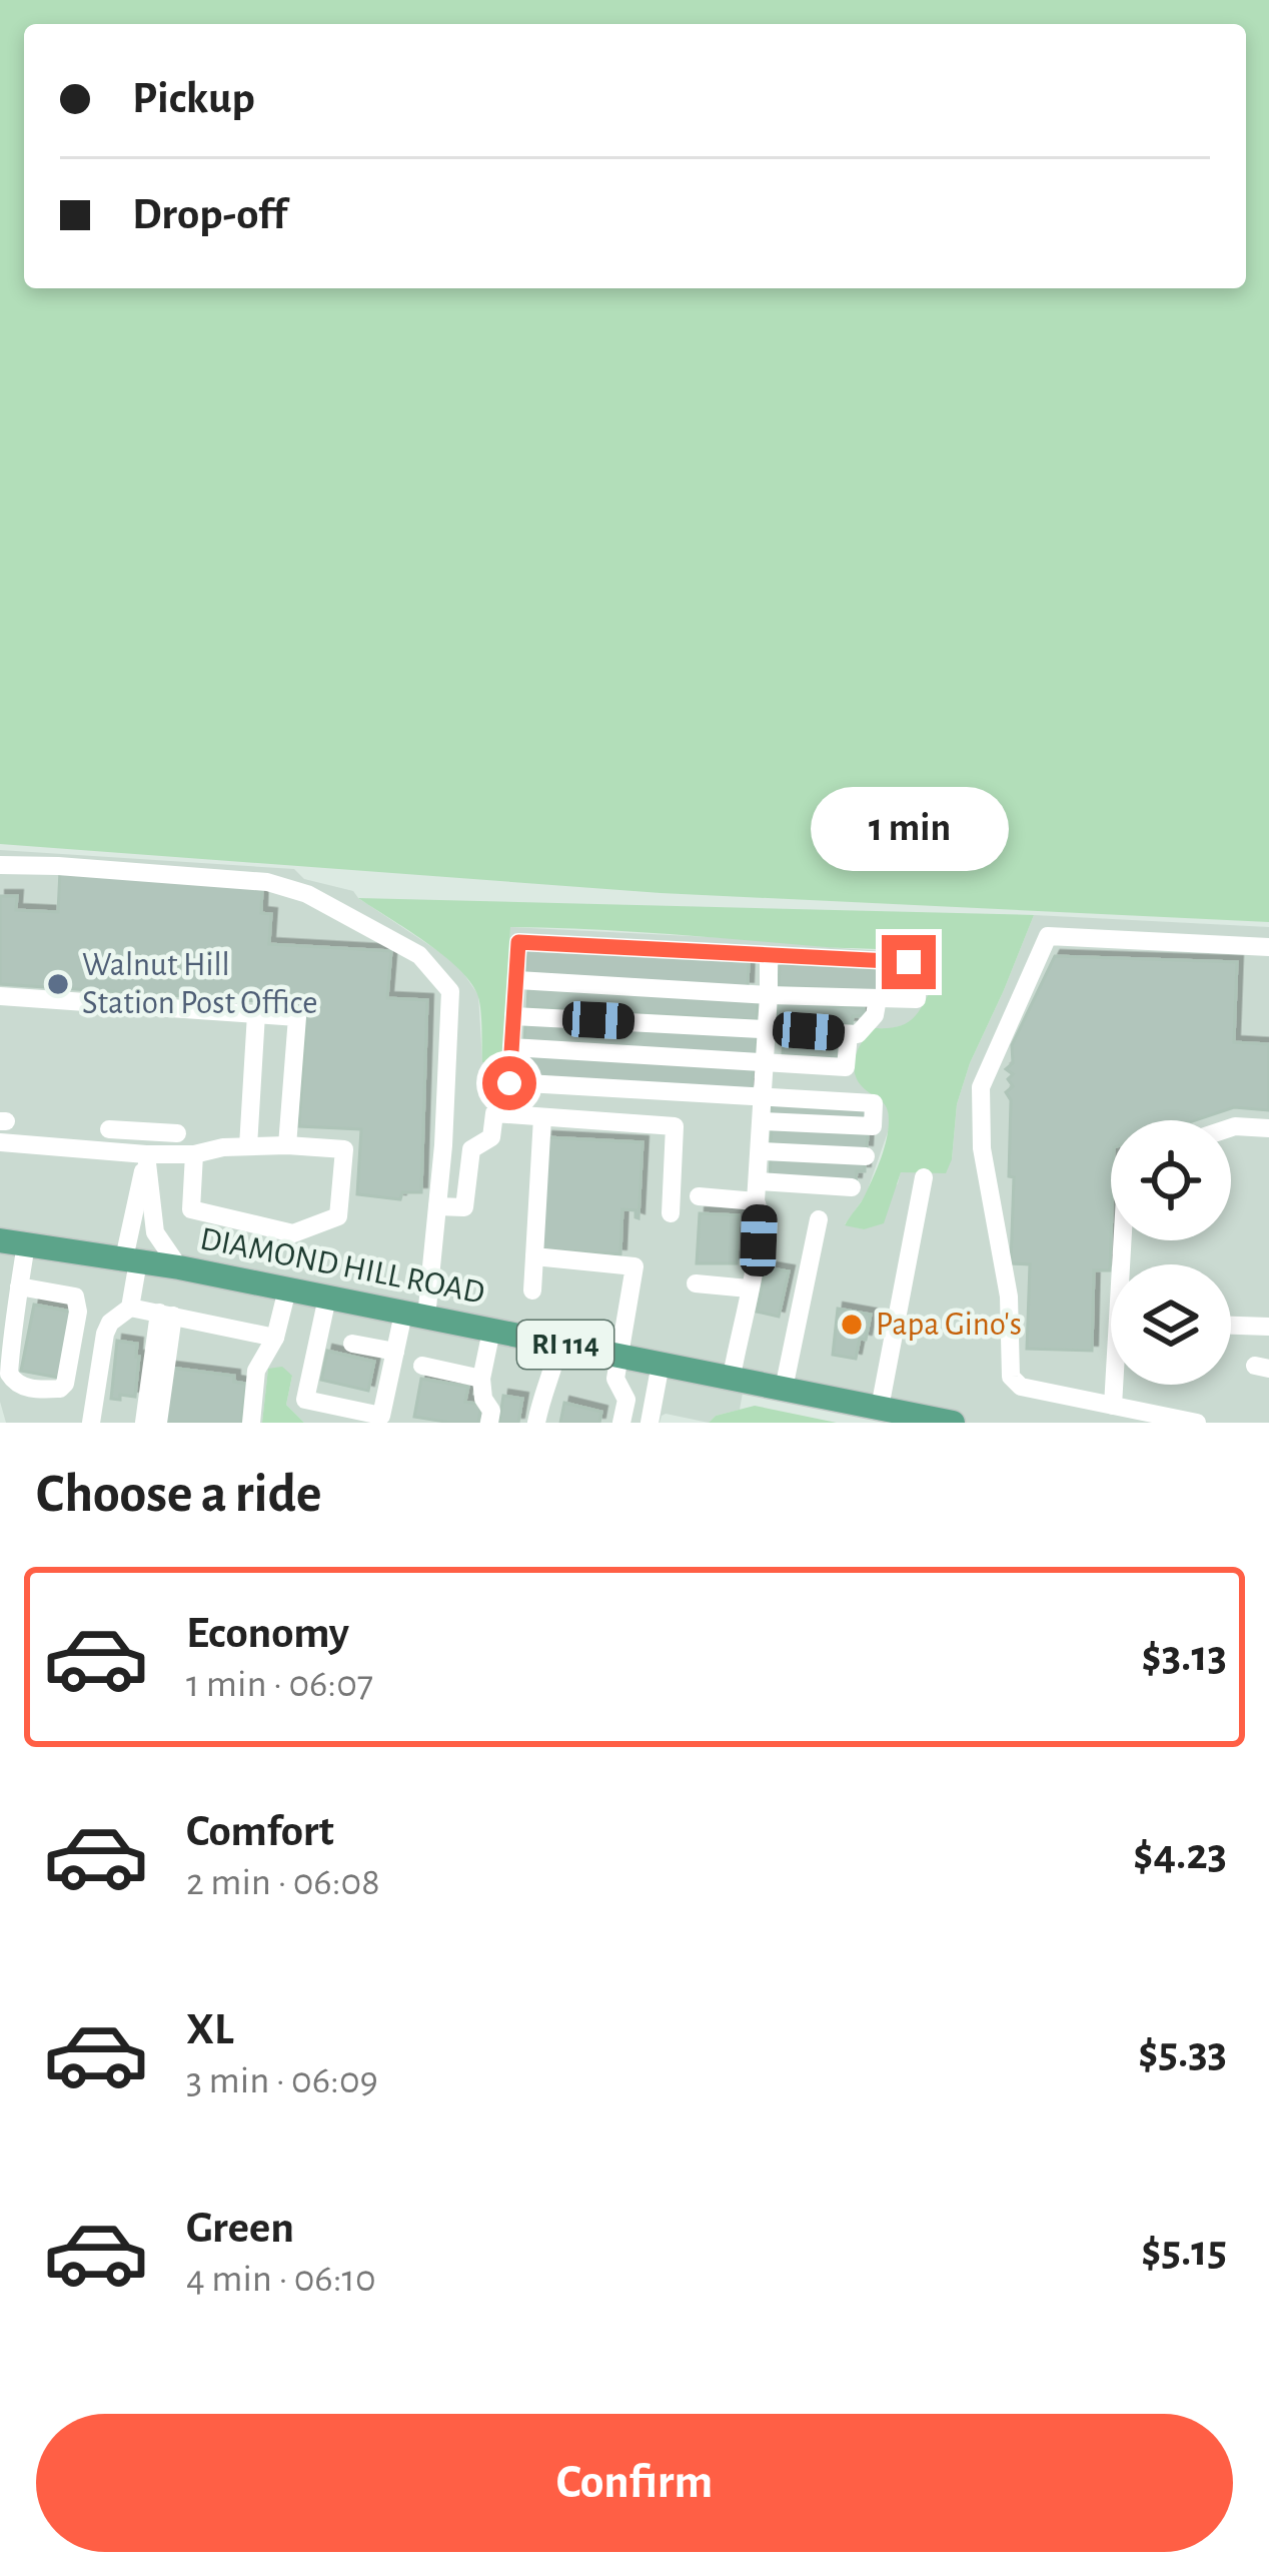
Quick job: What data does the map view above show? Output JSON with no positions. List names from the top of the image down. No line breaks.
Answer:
{"streets":{"main road":["DIAMOND HILL ROAD","RI 114"]},"places":["Walnut Hill Station Post Office","Papa Gino's"],"page":{"banner":["Pickup","Drop-off"],"bubble":"1 min","heading":"Choose a ride","list":[{"name":"Economy","note":"1 min · 06:07","value":"$3.13"},{"name":"Comfort","note":"2 min · 06:08","value":"$4.23"},{"name":"XL","note":"3 min · 06:09","value":"$5.33"},{"name":"Green","note":"4 min · 06:10","value":"$5.15"}],"buttons":"Confirm"}}
